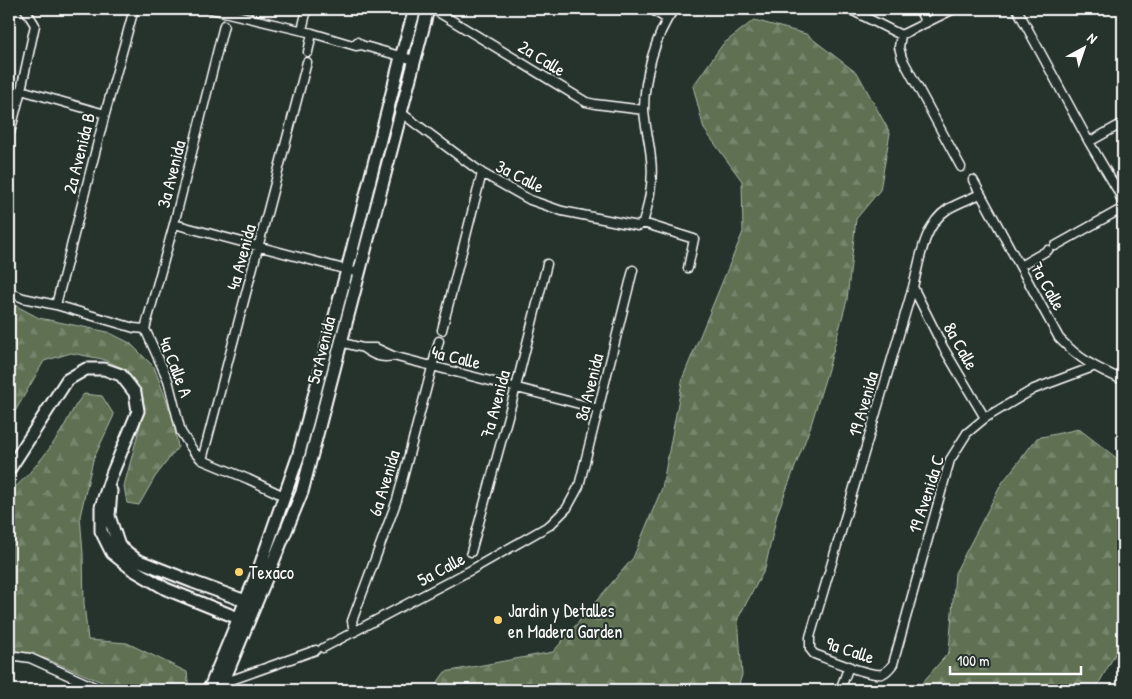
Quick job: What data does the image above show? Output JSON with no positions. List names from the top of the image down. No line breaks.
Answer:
{"streets":{"main road":["5a Avenida"],"street":["2a Calle","2a Avenida B","3a Avenida","3a Calle","4a Avenida","7a Calle","8a Calle","4a Calle","4a Calle A","8a Avenida","7a Avenida","19 Avenida","6a Avenida","19 Avenida C","5a Calle","9a Calle"]},"crossings":[["2a Avenida B","4a Calle A"],["3a Avenida","4a Calle A"],["3a Calle","5a Avenida"],["4a Avenida","4a Calle A"],["7a Calle","19 Avenida"],["7a Calle","19 Avenida C"],["8a Calle","19 Avenida"],["8a Calle","19 Avenida C"],["5a Avenida","4a Calle"],["5a Avenida","4a Calle A"],["5a Avenida","5a Calle"],["4a Calle","8a Avenida"],["4a Calle","7a Avenida"],["4a Calle","6a Avenida"],["8a Avenida","5a Calle"],["19 Avenida","9a Calle"],["6a Avenida","5a Calle"],["19 Avenida C","9a Calle"]],"places":["Texaco","Jardin y Detalles en Madera Garden"],"scale_bar":"100 m","north":"top right"}
